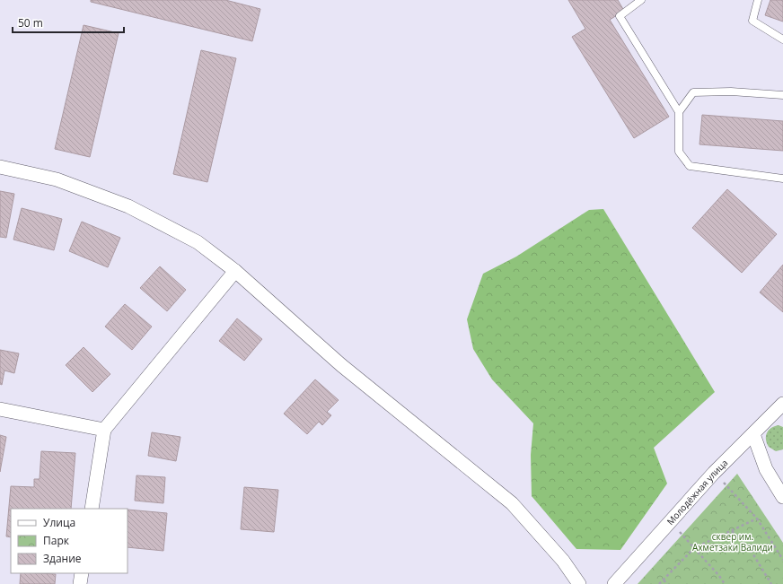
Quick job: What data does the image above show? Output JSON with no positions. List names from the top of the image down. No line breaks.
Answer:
{"streets":{"street":["Молодёжная улица"]},"parks":["сквер им. Ахметзаки Валиди"],"legend":["Улица","Парк","Здание"],"scale_bar":"50 m"}
